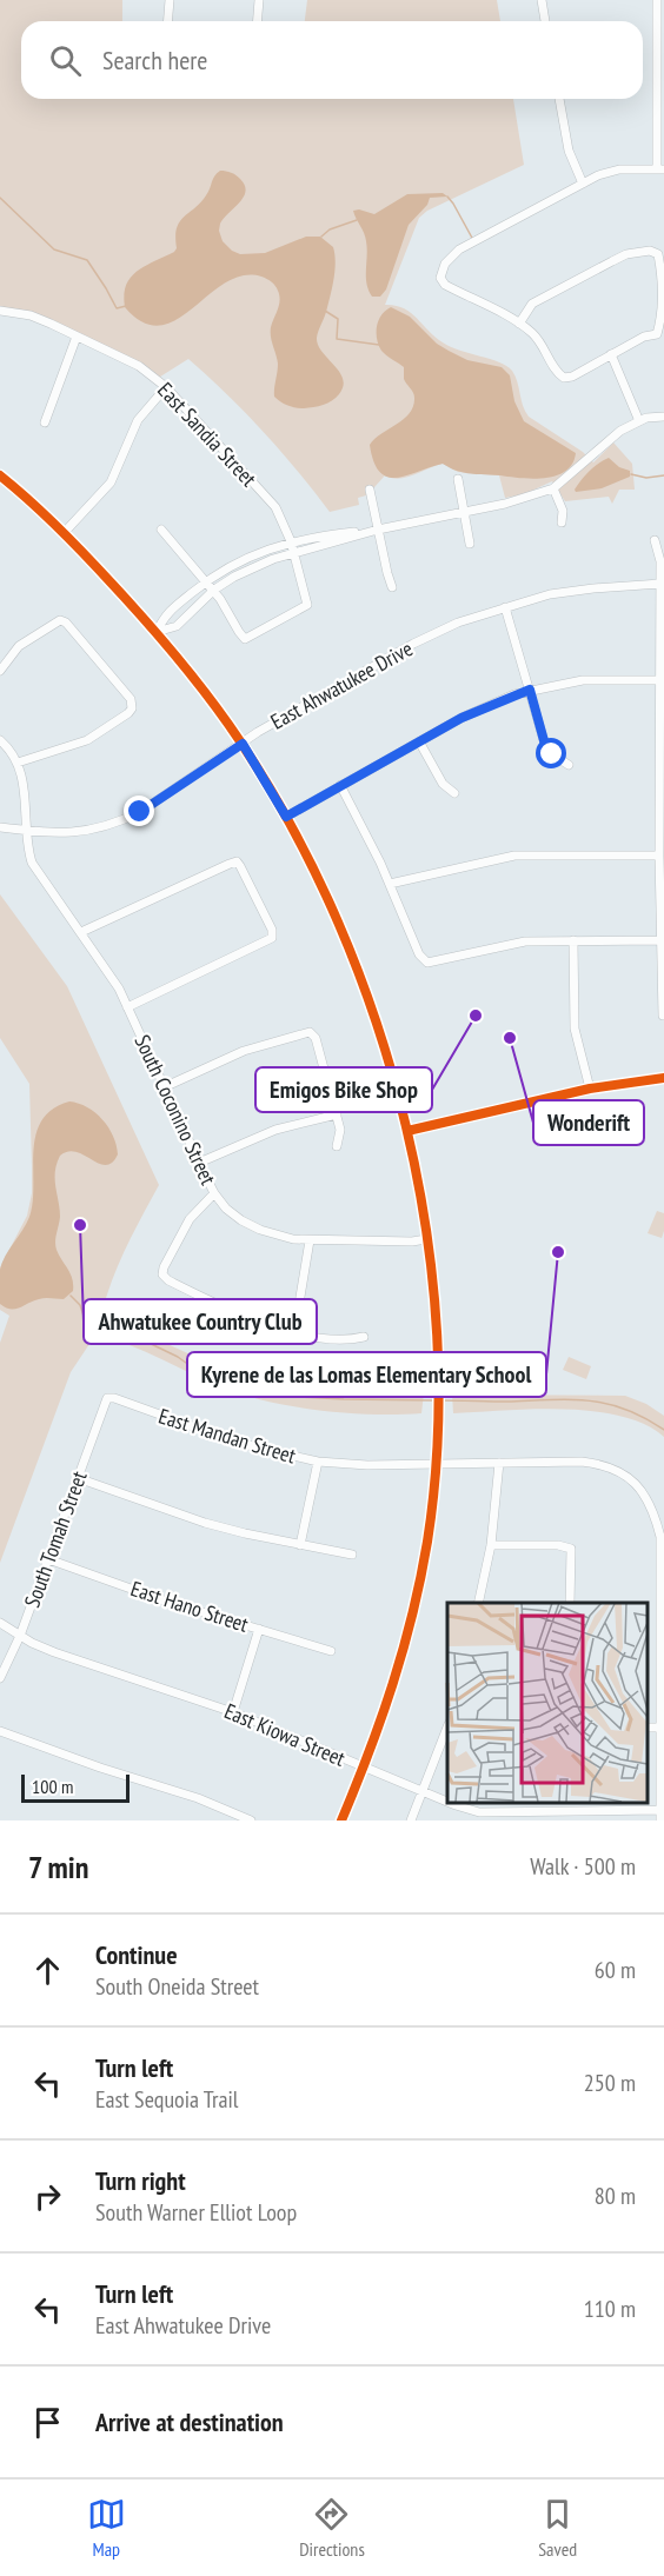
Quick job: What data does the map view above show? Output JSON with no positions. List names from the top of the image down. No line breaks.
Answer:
{"streets":{"street":["East Sandia Street","East Ahwatukee Drive","South Coconino Street","East Mandan Street","South Tomah Street","East Hano Street","East Kiowa Street"]},"crossings":[["East Ahwatukee Drive","South Coconino Street"],["East Mandan Street","South Tomah Street"],["East Mandan Street","East Kiowa Street"],["South Tomah Street","East Hano Street"],["South Tomah Street","East Kiowa Street"]],"places":["Emigos Bike Shop","Wonderift","Ahwatukee Country Club","Kyrene de las Lomas Elementary School"],"scale_bar":"100 m","page":{"search":"Search here","scale":"100 m","heading":["7 min","Walk · 500 m"],"list":[["Continue","South Oneida Street","60 m"],["Turn left","East Sequoia Trail","250 m"],["Turn right","South Warner Elliot Loop","80 m"],["Turn left","East Ahwatukee Drive","110 m"],"Arrive at destination"],"nav":["Map","Directions","Saved"]}}
